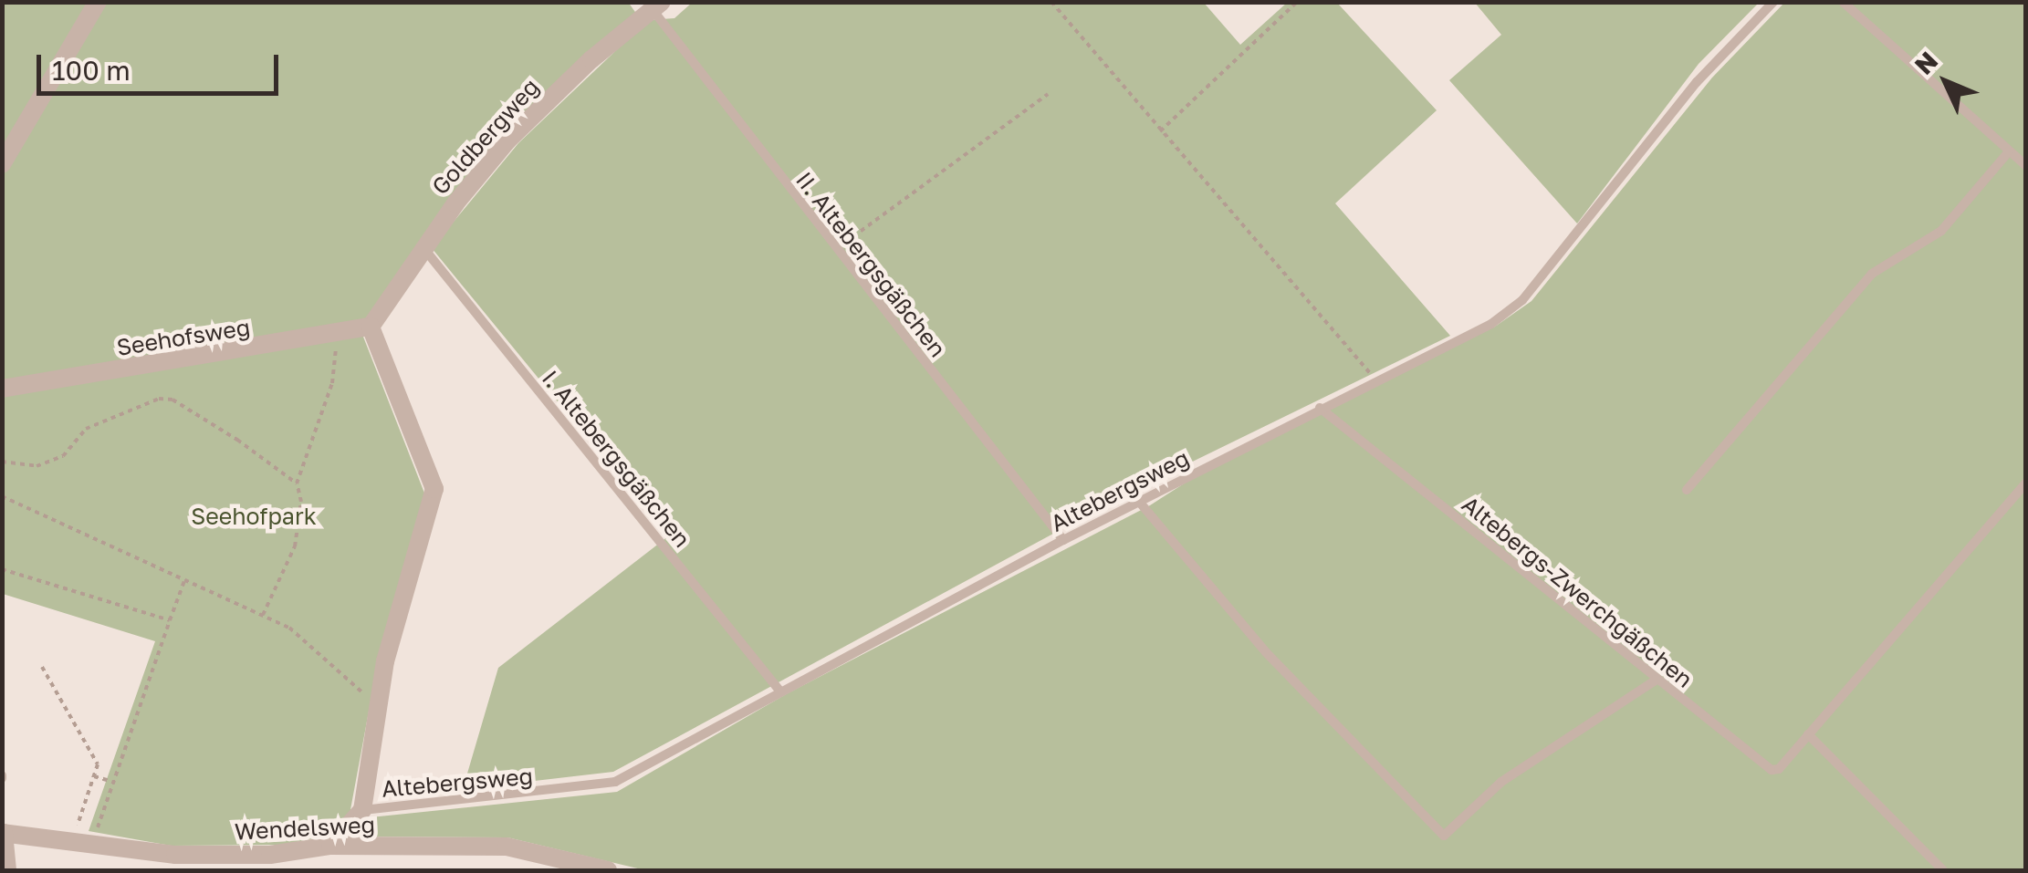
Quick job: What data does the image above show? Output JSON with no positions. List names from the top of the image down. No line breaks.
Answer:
{"streets":{"street":["Goldbergweg","Seehofsweg","Wendelsweg"],"lane":["II. Altebergsgäßchen","I. Altebergsgäßchen","Altebergsweg","Altebergs-Zwerchgäßchen"]},"crossings":[["Goldbergweg","II. Altebergsgäßchen"],["Goldbergweg","Seehofsweg"],["Goldbergweg","I. Altebergsgäßchen"],["II. Altebergsgäßchen","Altebergsweg"],["I. Altebergsgäßchen","Altebergsweg"],["Altebergsweg","Altebergs-Zwerchgäßchen"]],"parks":["Seehofpark"],"scale_bar":"100 m","north":"top left"}
